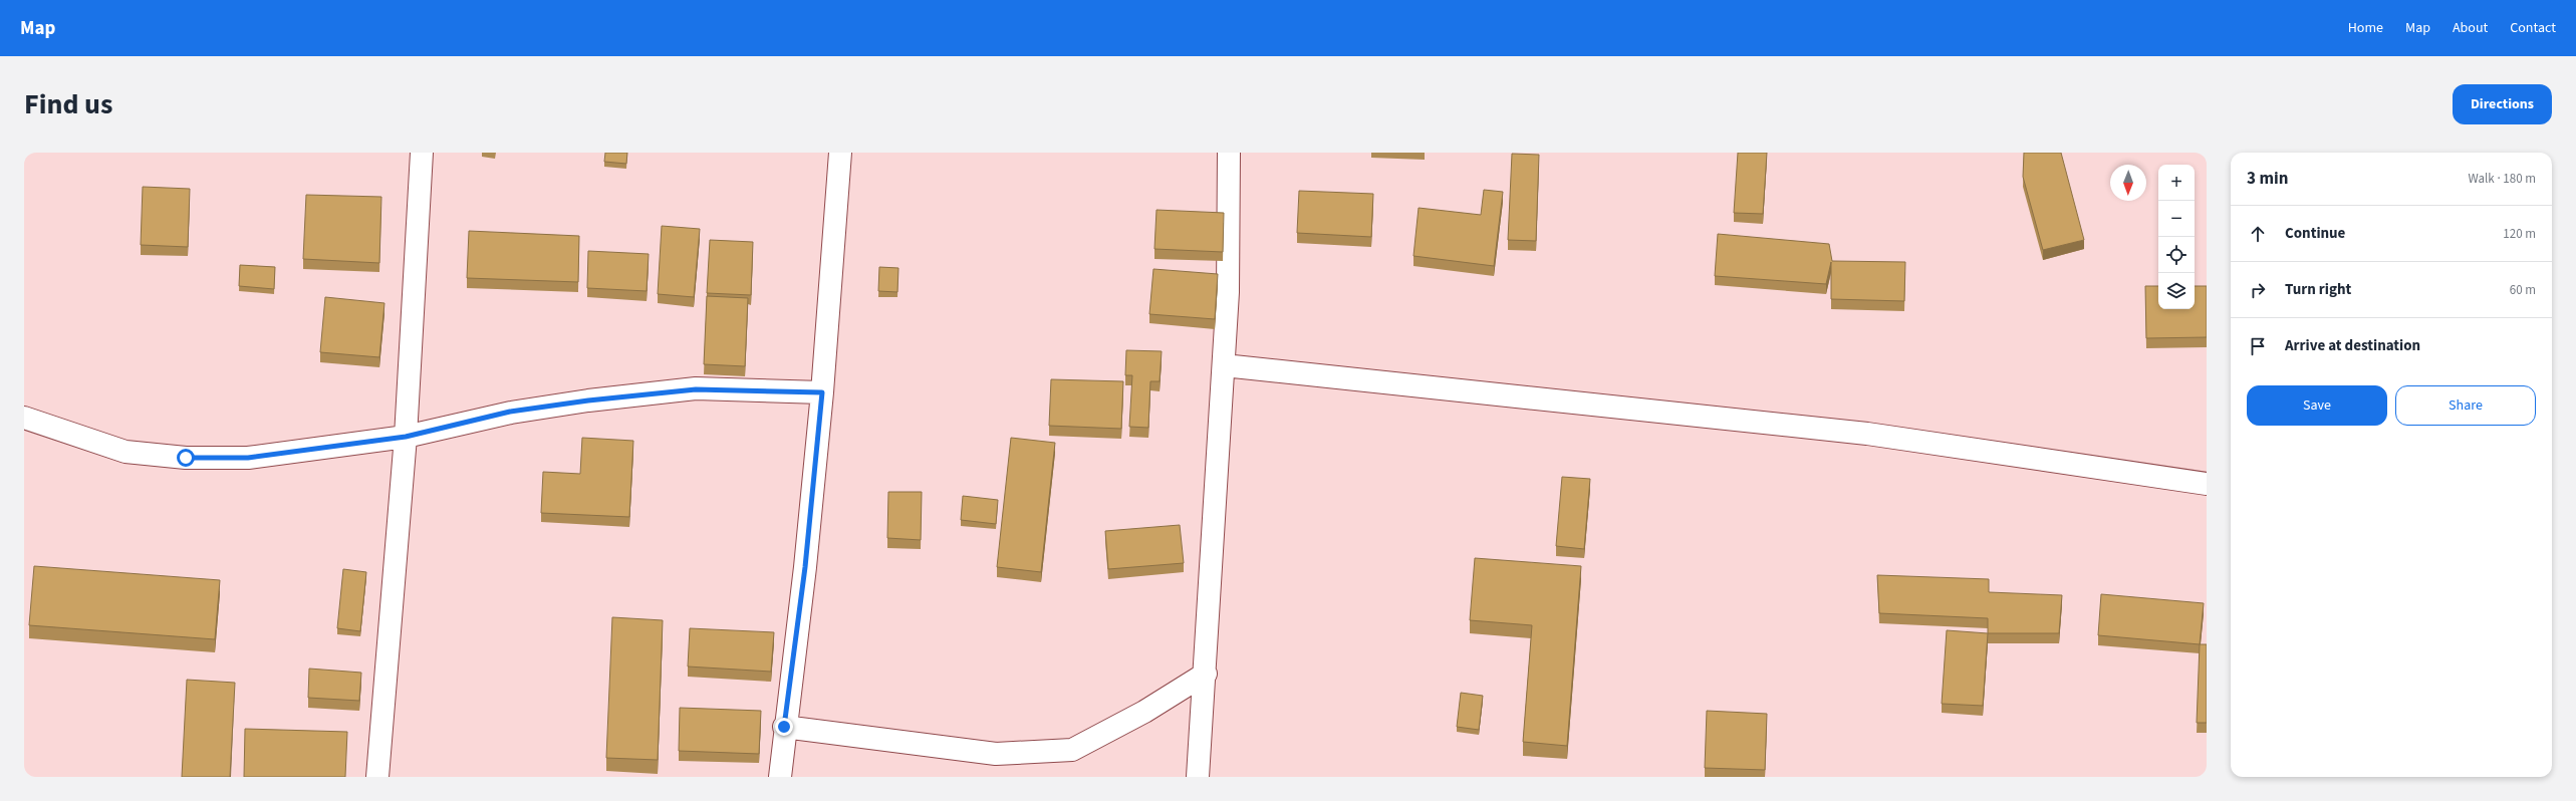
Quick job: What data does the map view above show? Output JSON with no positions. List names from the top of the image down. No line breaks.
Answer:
{"north":"bottom","page":{"header":"Map","nav":["Home","Map","About","Contact"],"title":"Find us","buttons":["Directions",["Save","Share"]],"heading":["3 min","Walk · 180 m"],"map_buttons":["+","−"],"list":[["Continue","120 m"],["Turn right","60 m"],"Arrive at destination"]}}
